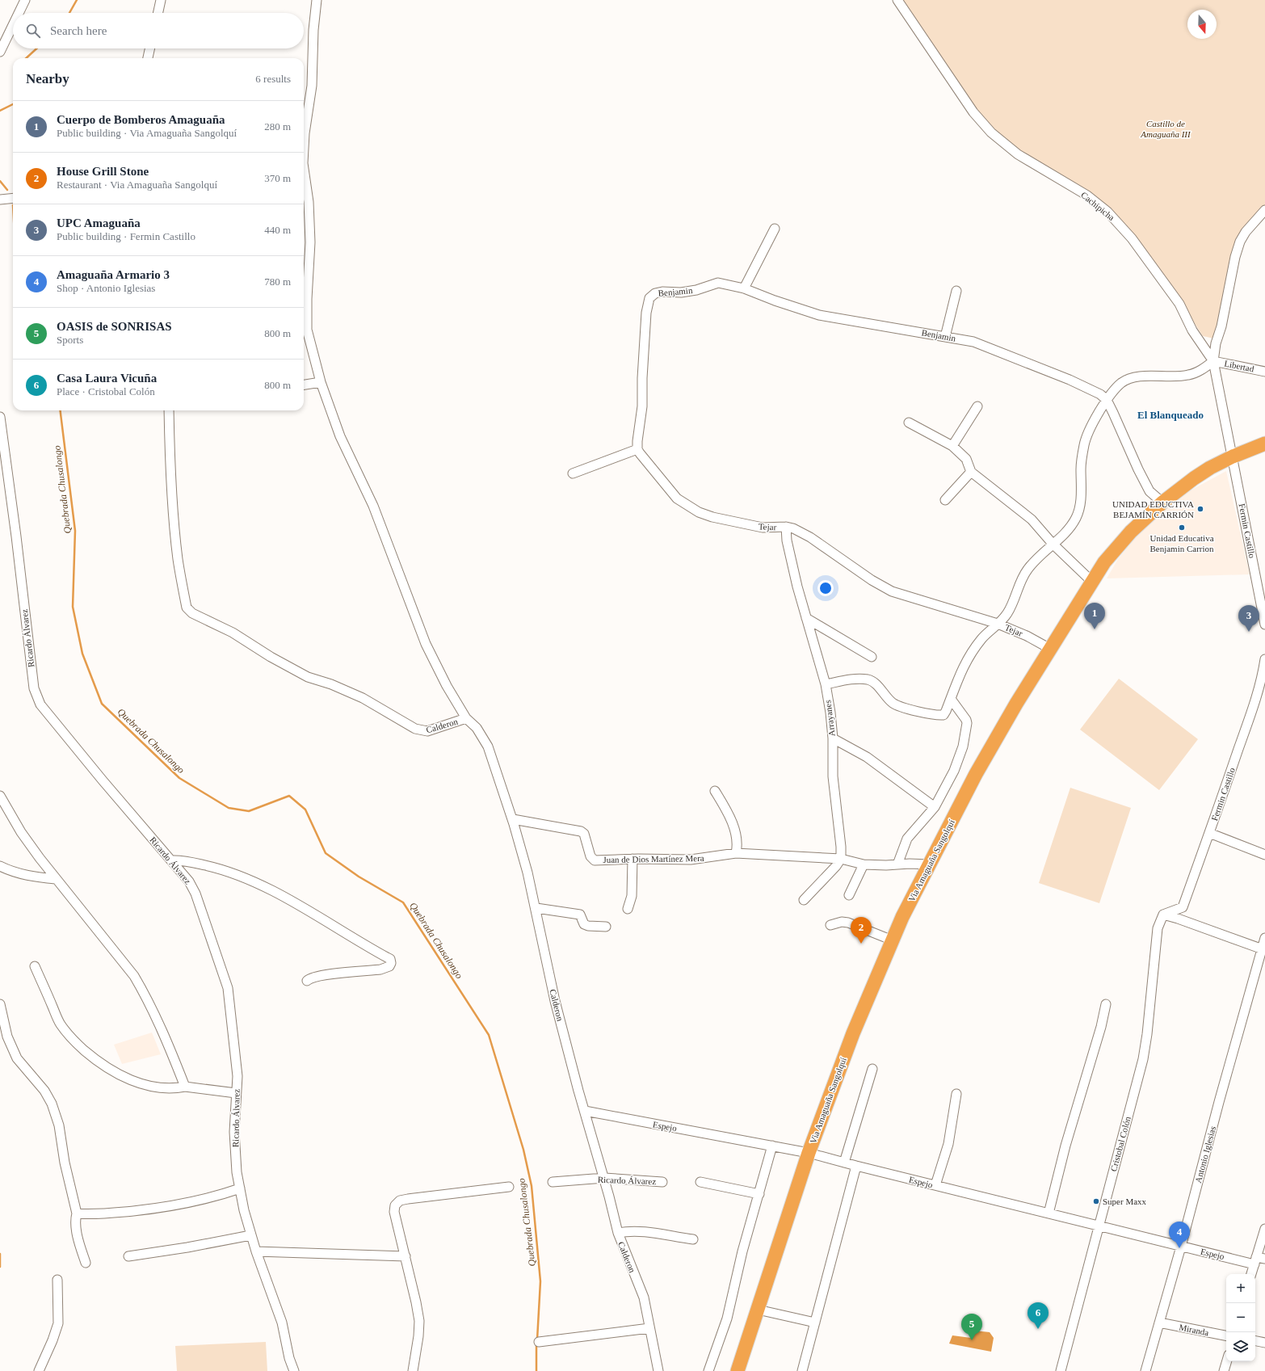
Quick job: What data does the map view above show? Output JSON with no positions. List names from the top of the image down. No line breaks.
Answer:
{"streets":{"highway":["Via Amaguaña Sangolquí"],"street":["Cachipicha","Benjamin","Libertad","Tejar","Fermin Castillo","Ricardo Álvarez","Arrayanes","Calderon","Juan de Dios Martínez Mera","Espejo","Cristobal Colón","Antonio Iglesias","Miranda"]},"crossings":[["Cachipicha","Libertad"],["Cachipicha","Fermin Castillo"],["Cachipicha","Via Amaguaña Sangolquí"],["Benjamin","Tejar"],["Benjamin","Via Amaguaña Sangolquí"],["Tejar","Arrayanes"],["Tejar","Via Amaguaña Sangolquí"],["Fermin Castillo","Via Amaguaña Sangolquí"],["Ricardo Álvarez","Calderon"],["Arrayanes","Juan de Dios Martínez Mera"],["Calderon","Juan de Dios Martínez Mera"],["Calderon","Espejo"],["Juan de Dios Martínez Mera","Via Amaguaña Sangolquí"],["Via Amaguaña Sangolquí","Espejo"],["Espejo","Cristobal Colón"],["Espejo","Antonio Iglesias"],["Antonio Iglesias","Miranda"]],"districts":["El Blanqueado"],"water":["Quebrada Chusalongo"],"parks":["Castillo de Amaguaña III"],"places":["UNIDAD EDUCTIVA BEJAMÍN CARRIÓN","Unidad Educativa Benjamin Carrion","Super Maxx"],"north":"bottom","page":{"search":"Search here","heading":["Nearby","6 results"],"list":[{"mark":"1","name":"Cuerpo de Bomberos Amaguaña","note":"Public building · Via Amaguaña Sangolquí","value":"280 m"},{"mark":"2","name":"House Grill Stone","note":"Restaurant · Via Amaguaña Sangolquí","value":"370 m"},{"mark":"3","name":"UPC Amaguaña","note":"Public building · Fermin Castillo","value":"440 m"},{"mark":"4","name":"Amaguaña Armario 3","note":"Shop · Antonio Iglesias","value":"780 m"},{"mark":"5","name":"OASIS de SONRISAS","note":"Sports","value":"800 m"},{"mark":"6","name":"Casa Laura Vicuña","note":"Place · Cristobal Colón","value":"800 m"}],"pins":["1","3","2","4","6","5"],"map_buttons":["+","−"]}}
